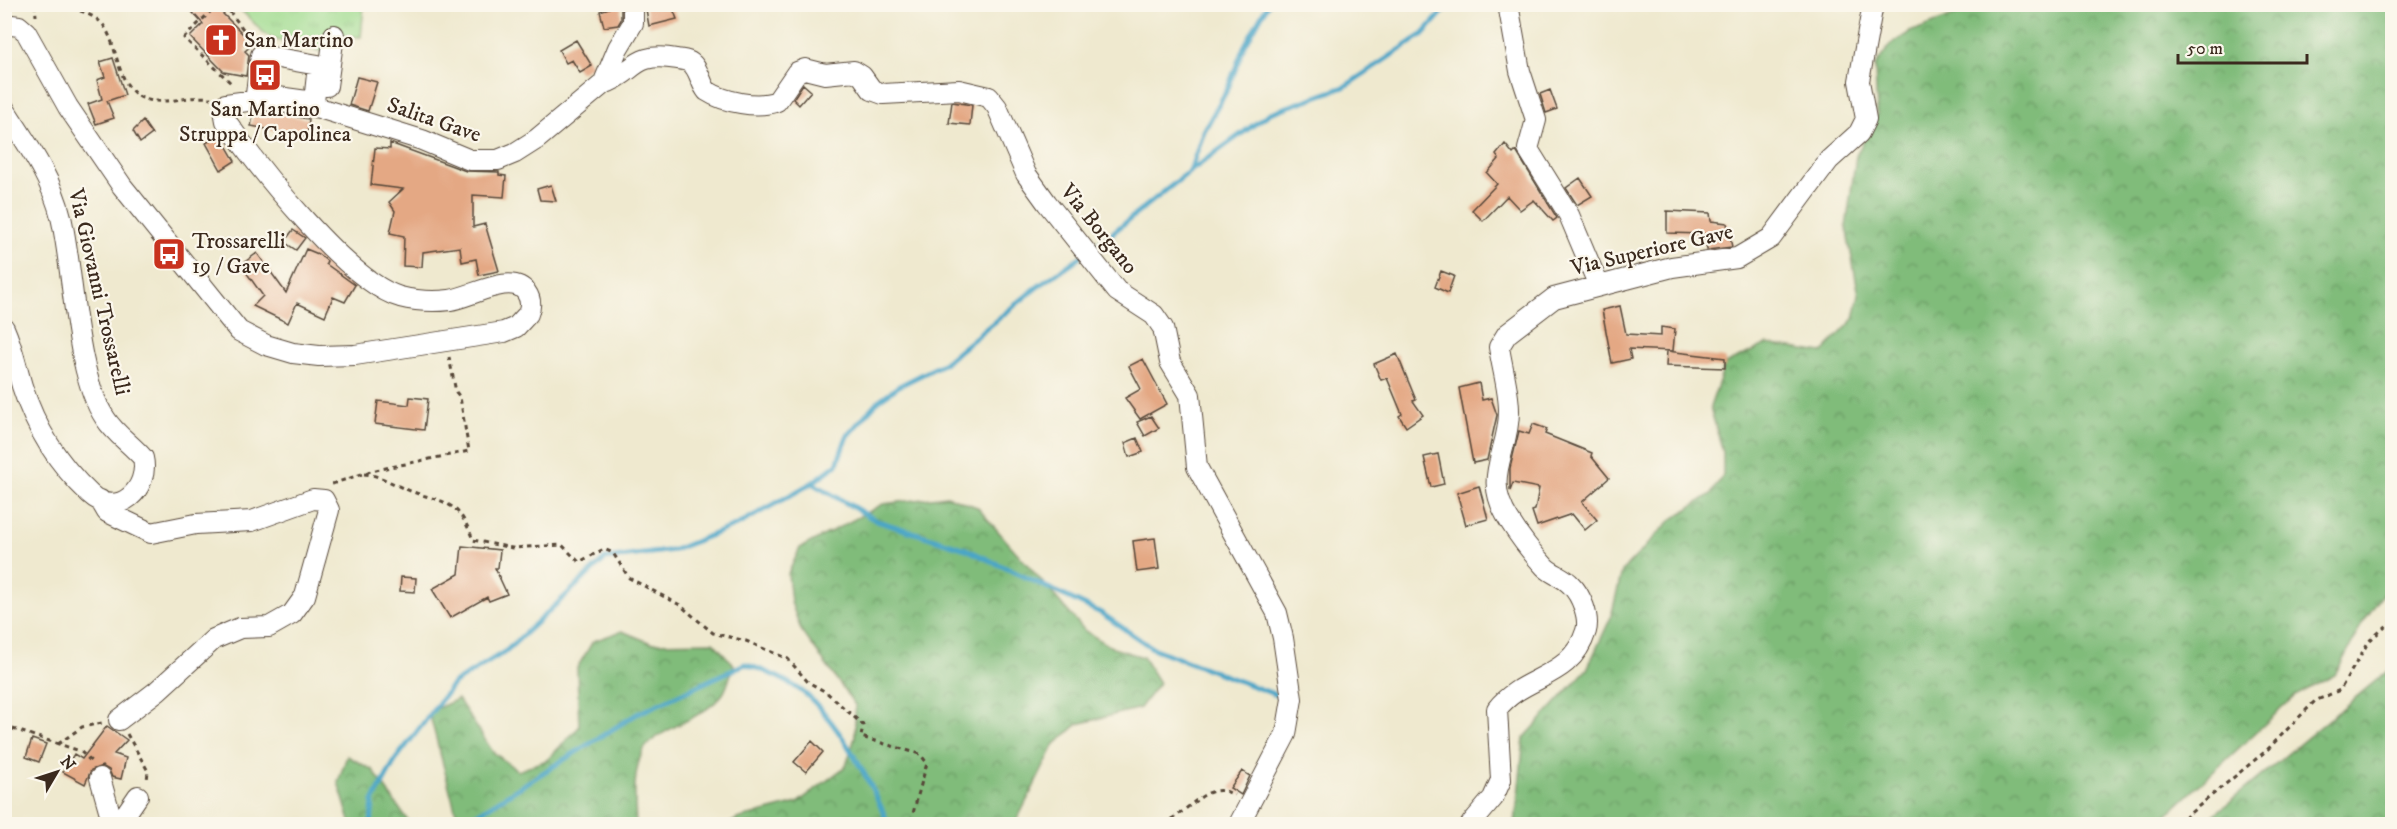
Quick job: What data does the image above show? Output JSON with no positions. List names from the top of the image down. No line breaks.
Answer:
{"streets":{"street":["Salita Gave","Via Borgano","Via Superiore Gave","Via Giovanni Trossarelli"]},"crossings":[["Salita Gave","Via Borgano"],["Salita Gave","Via Giovanni Trossarelli"]],"places":{"church":["San Martino"],"bus stop":["San Martino Struppa / Capolinea","Trossarelli 19 / Gave"]},"scale_bar":"50 m","north":"top right"}
